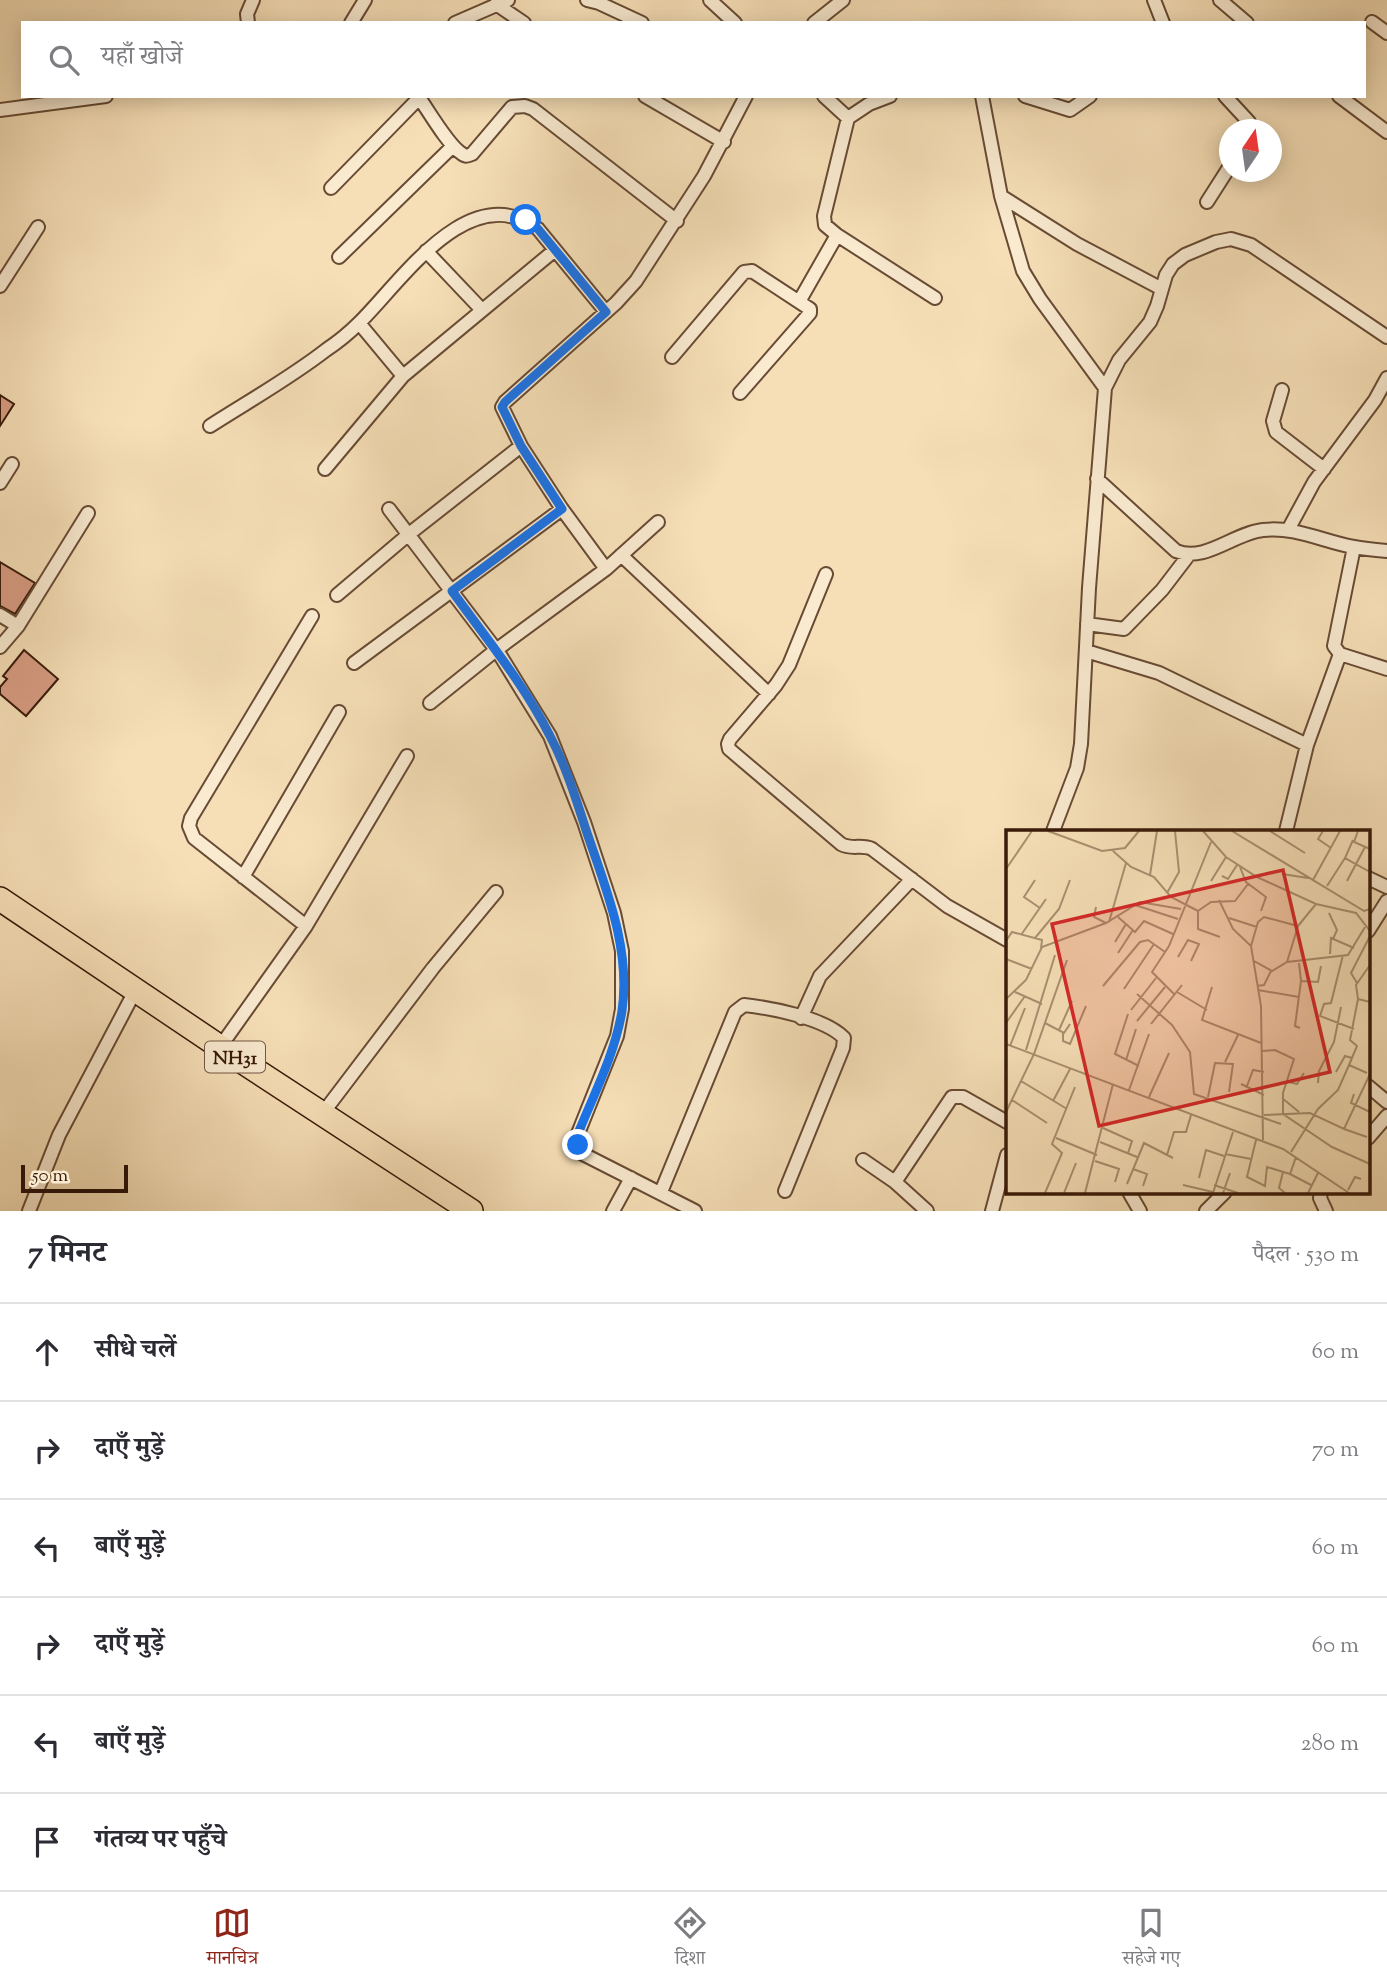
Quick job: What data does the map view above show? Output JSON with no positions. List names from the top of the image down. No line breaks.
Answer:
{"streets":{"highway":["NH31"]},"scale_bar":"50 m","north":"top","page":{"search":"यहाँ खोजें","scale":"50 m","heading":["7 मिनट","पैदल · 530 m"],"list":[["सीधे चलें","60 m"],["दाएँ मुड़ें","70 m"],["बाएँ मुड़ें","60 m"],["दाएँ मुड़ें","60 m"],["बाएँ मुड़ें","280 m"],"गंतव्य पर पहुँचे"],"nav":["मानचित्र","दिशा","सहेजे गए"]}}
